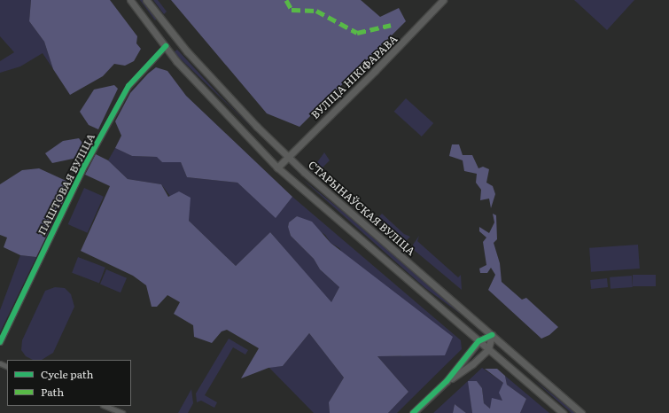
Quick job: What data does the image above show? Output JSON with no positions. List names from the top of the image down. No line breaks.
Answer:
{"streets":{"main road":["ВУЛІЦА НІКІФАРАВА","СТАРЫНАЎСКАЯ ВУЛІЦА"],"street":["ПАШТОВАЯ ВУЛІЦА"]},"crossings":[["ВУЛІЦА НІКІФАРАВА","СТАРЫНАЎСКАЯ ВУЛІЦА"]],"legend":["Cycle path","Path"]}
